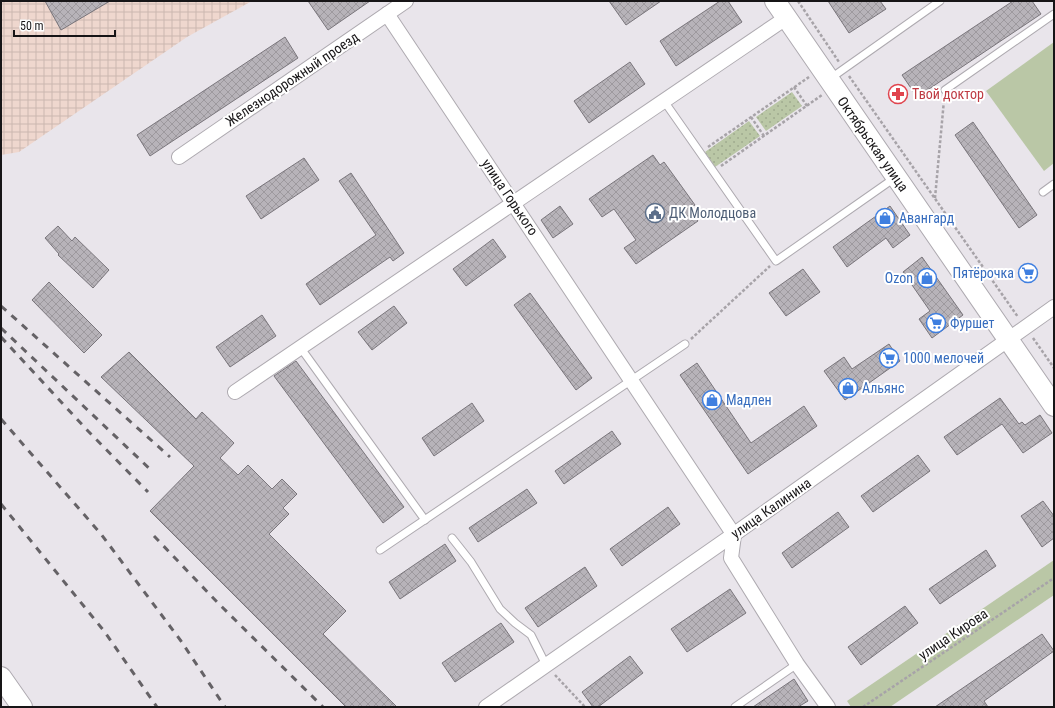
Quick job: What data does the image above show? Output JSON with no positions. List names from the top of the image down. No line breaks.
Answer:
{"streets":{"main road":["Октябрьская улица"],"street":["Железнодорожный проезд","улица Горького","улица Калинина"],"path":["улица Кирова"]},"crossings":[["Железнодорожный проезд","улица Горького"],["Октябрьская улица","улица Калинина"],["улица Горького","улица Калинина"]],"places":{"pharmacy":["Твой доктор"],"public building":["ДК Молодцова"],"shop":["Авангард","Ozon","Альянс","Мадлен"],"supermarket":["Пятёрочка","Фуршет","1000 мелочей"]},"scale_bar":"50 m"}
